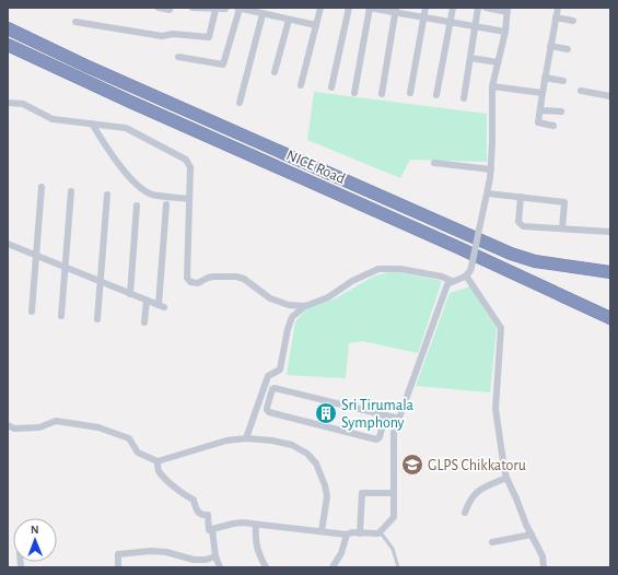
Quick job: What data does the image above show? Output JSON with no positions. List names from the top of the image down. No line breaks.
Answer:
{"streets":{"highway":["NICE Road"]},"places":{"building":["Sri Tirumala Symphony"],"school or university":["GLPS Chikkatoru"]},"north":"top"}
